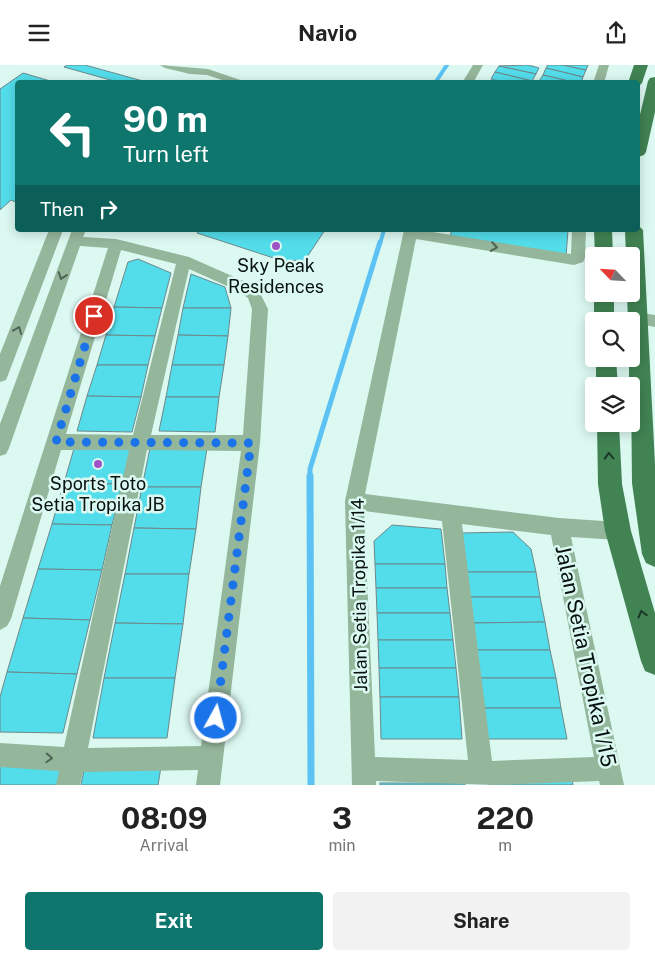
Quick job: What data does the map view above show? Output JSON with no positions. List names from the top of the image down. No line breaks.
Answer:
{"streets":{"street":["Jalan Setia Tropika 1/14","Jalan Setia Tropika 1/15"]},"places":["Sky Peak Residences","Sports Toto Setia Tropika JB"],"north":"top left","page":{"header":"Navio","turn":["90 m","Turn left"],"then":"Then","eta":["08:09","Arrival","3","min","220","m"],"buttons":["Exit","Share"]}}
